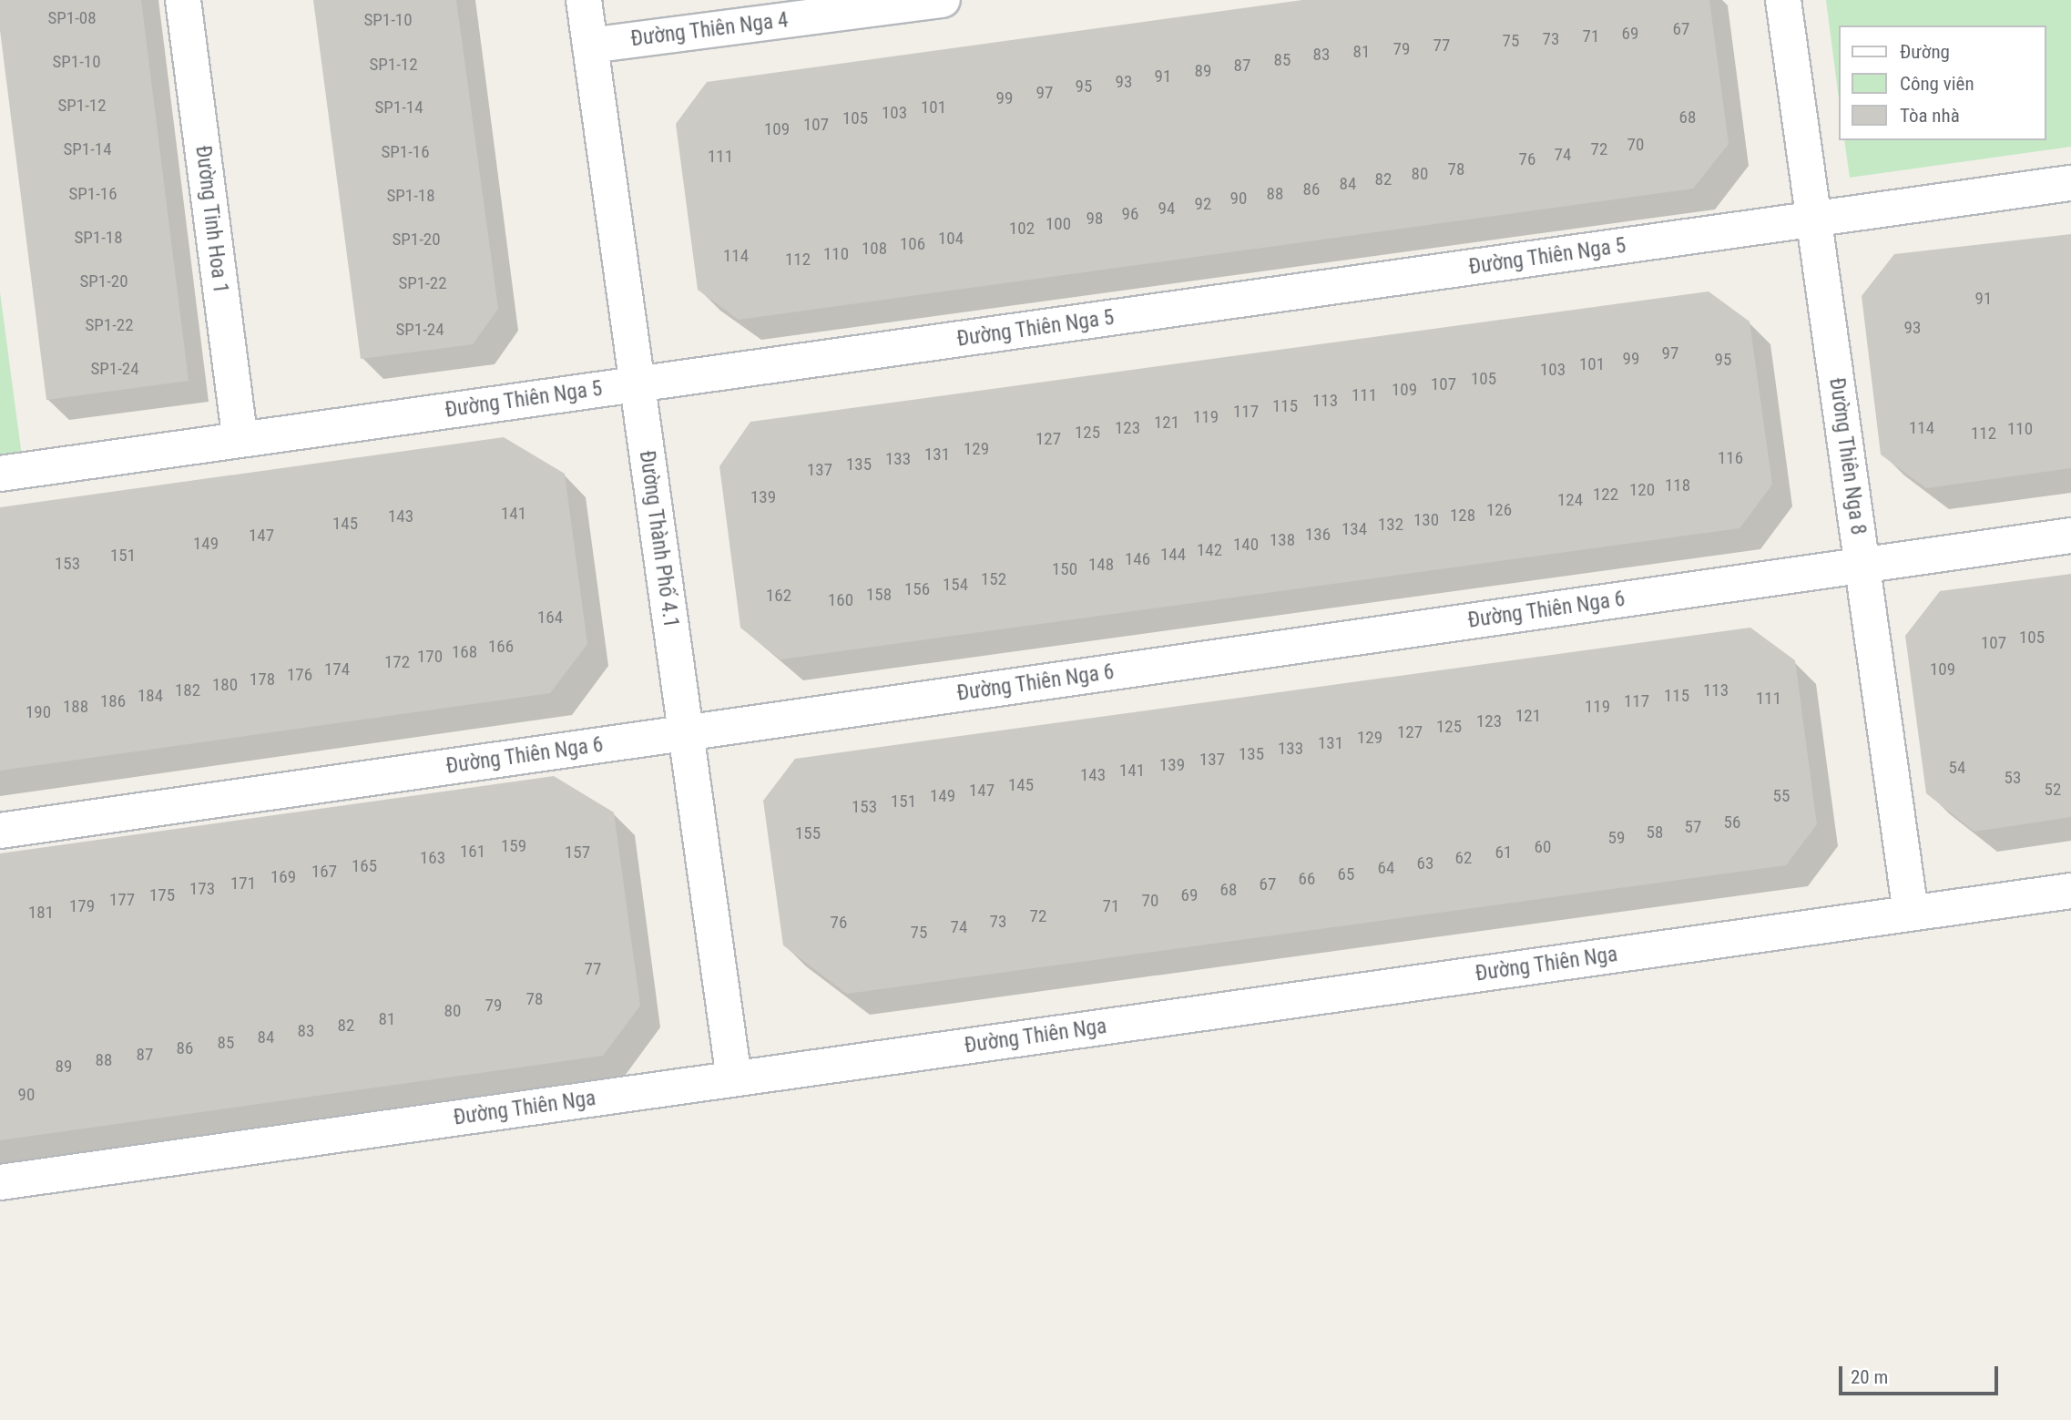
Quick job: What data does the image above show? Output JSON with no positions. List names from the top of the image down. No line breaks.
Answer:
{"streets":{"street":["Đường Thiên Nga 4","Đường Tinh Hoa 1","Đường Thiên Nga 5","Đường Thiên Nga 8","Đường Thành Phố 4.1","Đường Thiên Nga 6","Đường Thiên Nga"]},"crossings":[["Đường Thiên Nga 4","Đường Thành Phố 4.1"],["Đường Tinh Hoa 1","Đường Thiên Nga 5"],["Đường Thiên Nga 5","Đường Thiên Nga 8"],["Đường Thiên Nga 5","Đường Thành Phố 4.1"],["Đường Thiên Nga 8","Đường Thiên Nga 6"],["Đường Thiên Nga 8","Đường Thiên Nga"],["Đường Thành Phố 4.1","Đường Thiên Nga 6"],["Đường Thành Phố 4.1","Đường Thiên Nga"]],"house_numbers":["SP1-08","SP1-10","67","69","71","73","75","77","79","81","83","85","SP1-10","SP1-12","87","89","91","93","95","97","99","SP1-12","SP1-14","101","103","68","105","107","109","70","SP1-14","72","SP1-16","74","111","76","78","80","82","84","86","SP1-16","88","SP1-18","90","92","94","96","98","100","102","SP1-18","104","SP1-20","106","108","110","114","112","SP1-20","SP1-22","91","SP1-22","93","SP1-24","97","99","95","101","SP1-24","103","105","107","109","111","113","115","117","119","121","123","114","110","125","112","127","129","131","116","133","135","137","118","120","122","139","124","126","141","128","143","130","145","132","134","136","147","138","149","140","142","144","151","146","153","148","150","152","154","156","158","162","160","164","105","107","166","168","170","172","174","109","176","178","180","182","113","184","115","111","186","117","188","119","190","121","123","125","127","129","131","133","135","137","139","54","141","143","53","145","52","147","149","55","151","153","56","57","58","155","59","159","60","161","157","61","163","62","63","165","64","167","65","169","66","171","67","173","68","175","69","177","70","179","71","181","72","73","76","74","75","77","78","79","80","81","82","83","84","85","86","87","88","89","90"],"legend":["Đường","Công viên","Tòa nhà"],"scale_bar":"20 m"}
